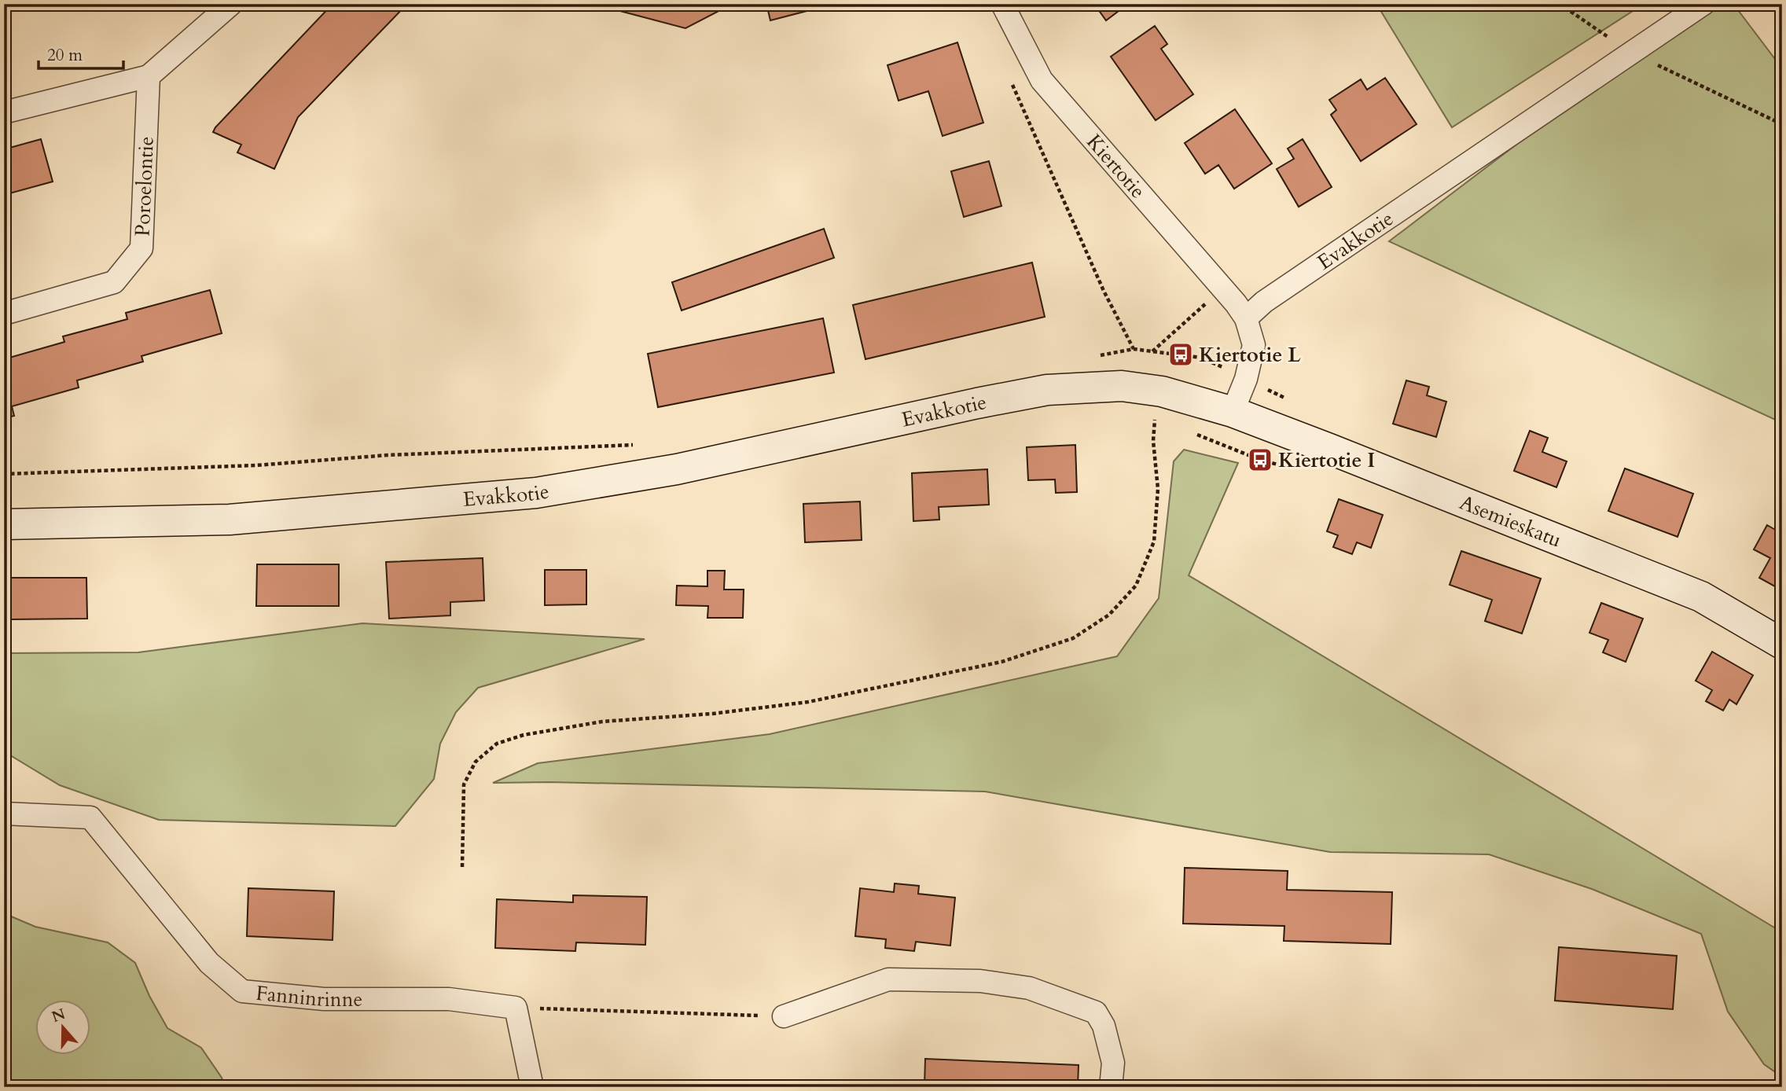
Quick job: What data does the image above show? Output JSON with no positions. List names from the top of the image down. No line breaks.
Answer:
{"streets":{"street":["Kiertotie","Poroelontie","Evakkotie","Asemieskatu","Fanninrinne"]},"crossings":[["Kiertotie","Evakkotie"],["Evakkotie","Asemieskatu"]],"places":{"bus stop":["Kiertotie L","Kiertotie I"]},"scale_bar":"20 m","north":"top"}
